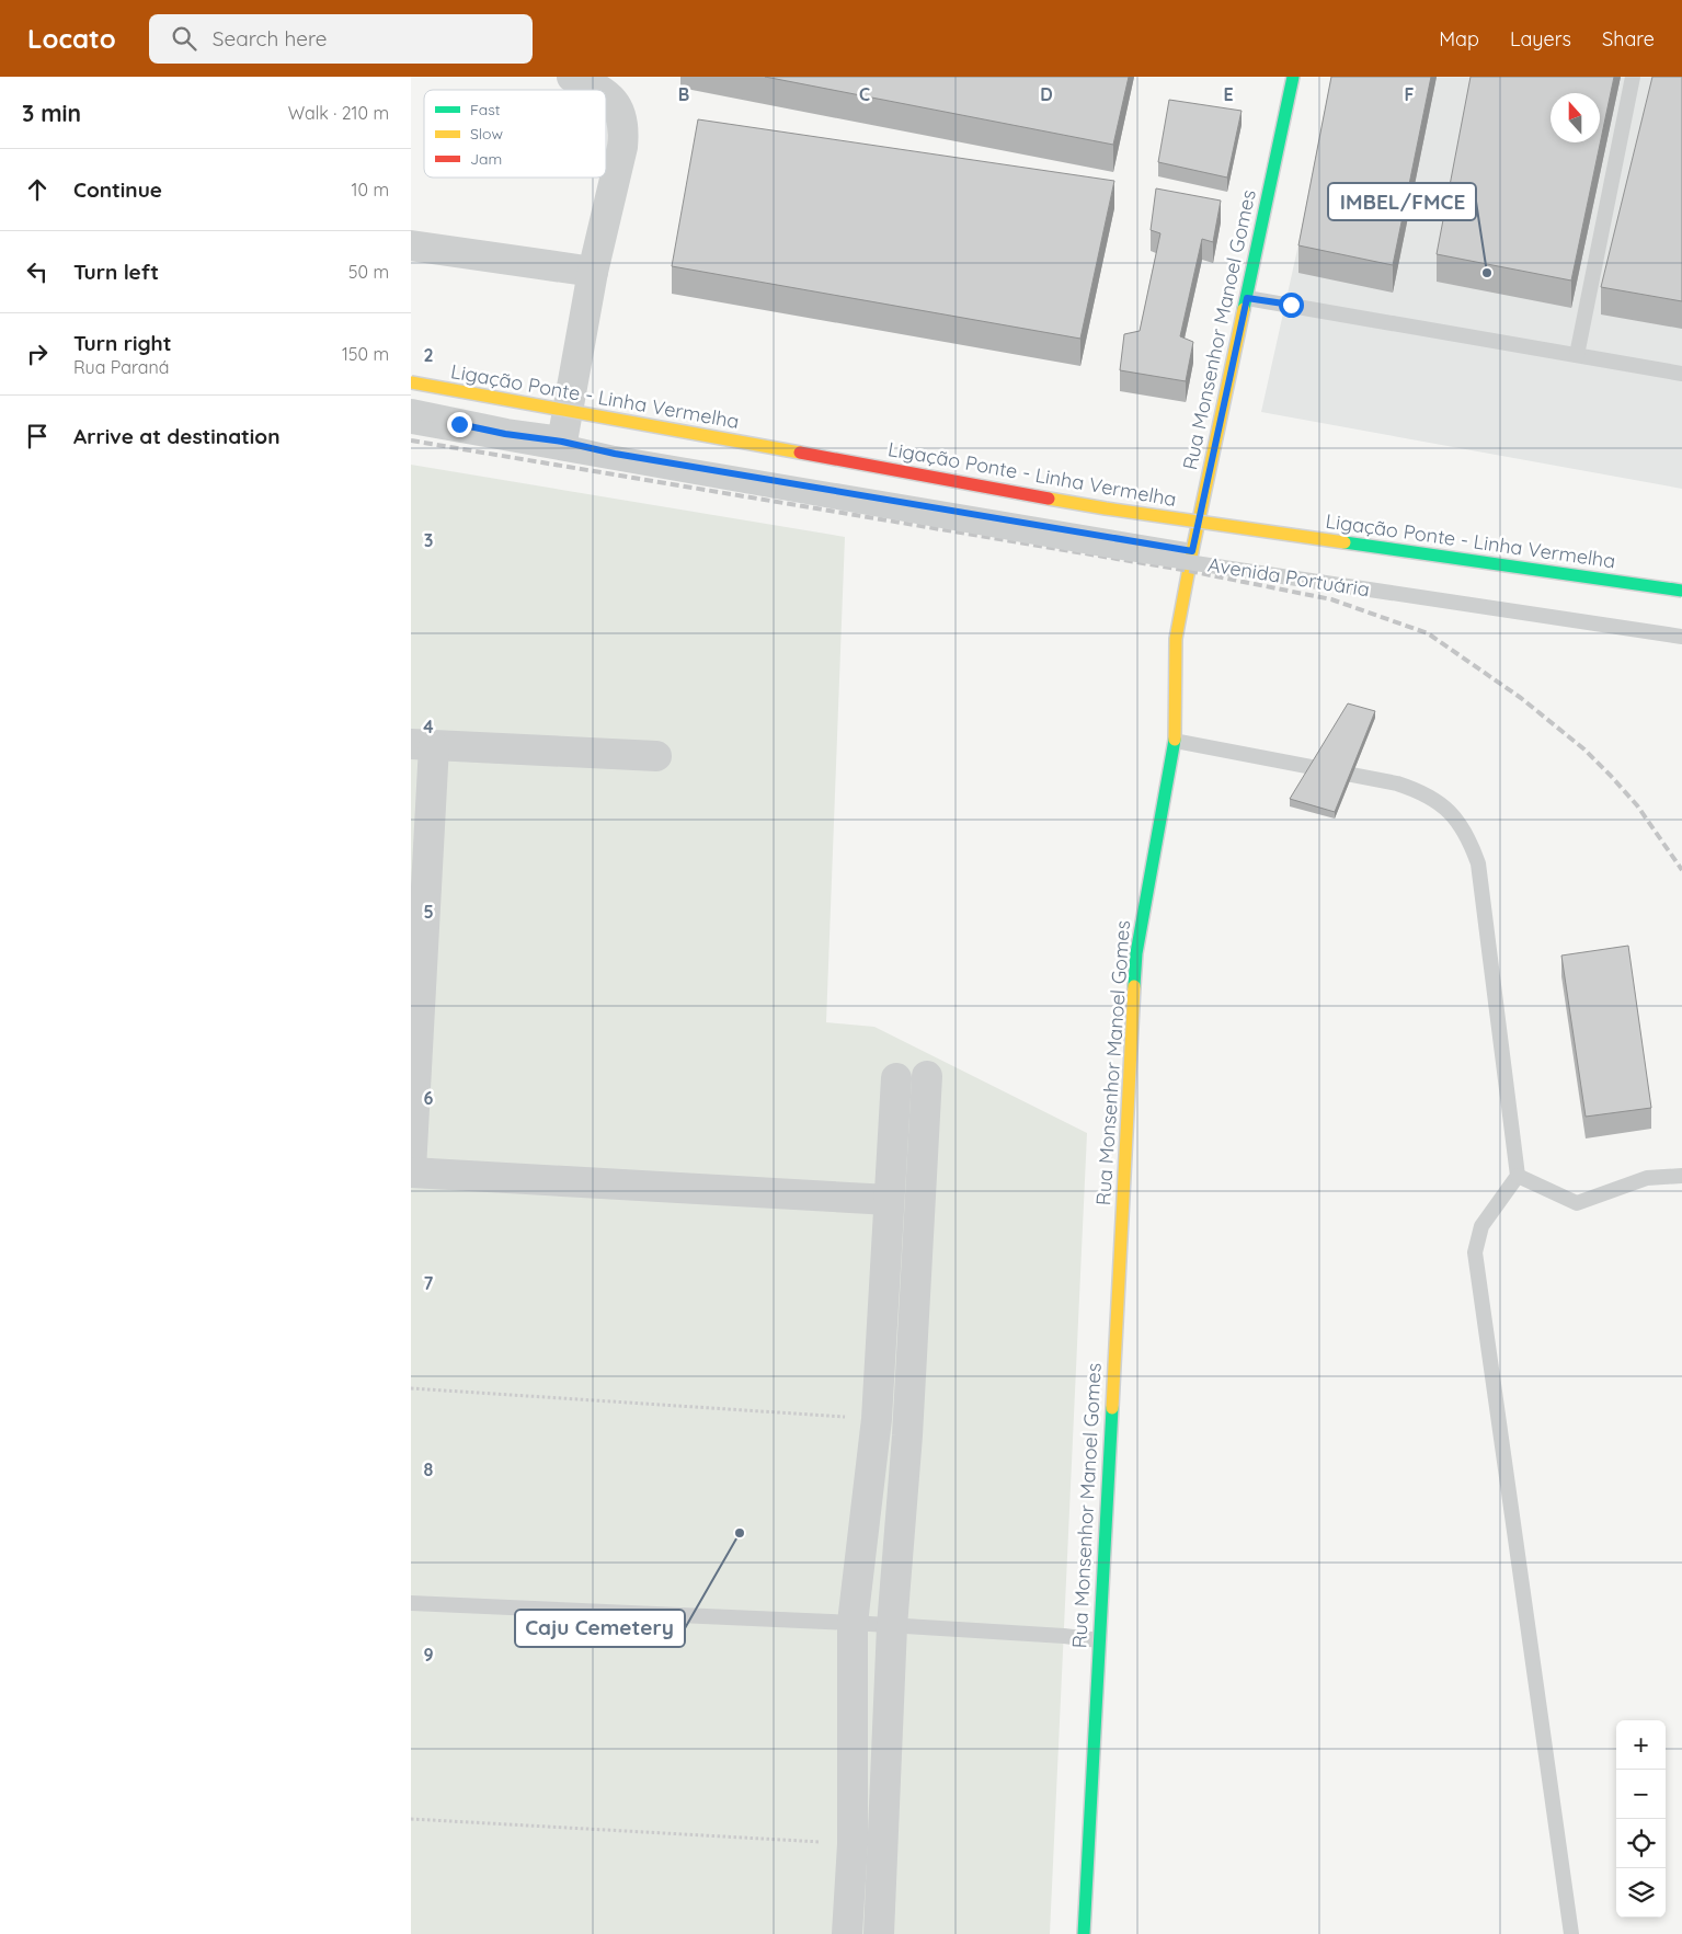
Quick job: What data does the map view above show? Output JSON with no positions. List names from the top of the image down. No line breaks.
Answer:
{"streets":{"main road":["Rua Monsenhor Manoel Gomes","Ligação Ponte - Linha Vermelha"],"lane":["Avenida Portuária"]},"places":["IMBEL/FMCE","Caju Cemetery"],"legend":["Fast","Slow","Jam"],"north":"top","page":{"header":"Locato","search":"Search here","nav":["Map","Layers","Share"],"heading":["3 min","Walk · 210 m"],"list":[["Continue","10 m"],["Turn left","50 m"],["Turn right","Rua Paraná","150 m"],"Arrive at destination"],"map_buttons":["+","−"]},"grid":{"columns":["B","C","D","E","F"],"rows":["2","3","4","5","6","7","8","9"]}}
